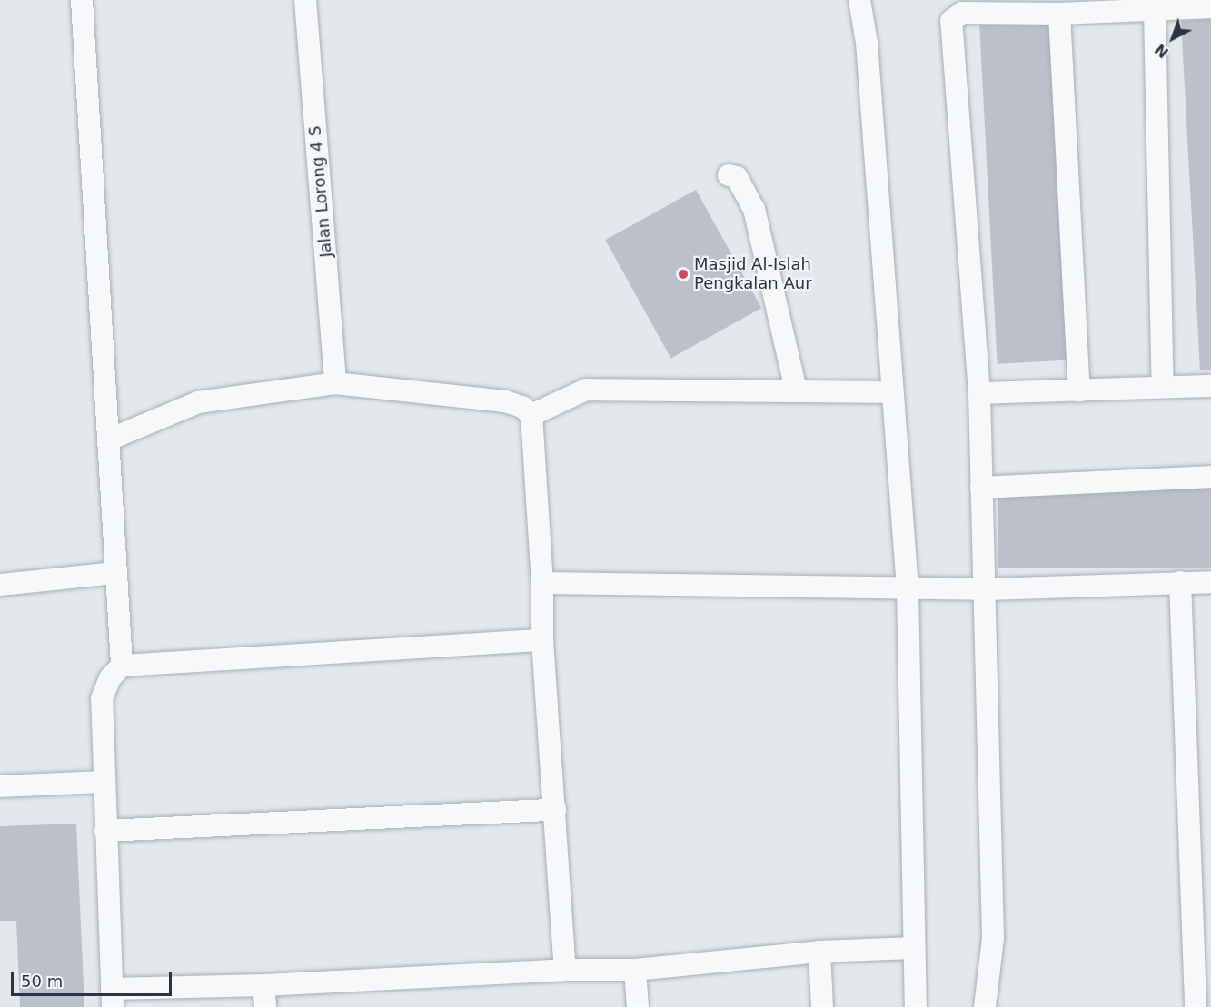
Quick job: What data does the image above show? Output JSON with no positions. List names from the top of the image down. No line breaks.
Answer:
{"streets":{"street":["Jalan Lorong 4 S"]},"places":["Masjid Al-Islah Pengkalan Aur"],"scale_bar":"50 m","north":"bottom left"}
